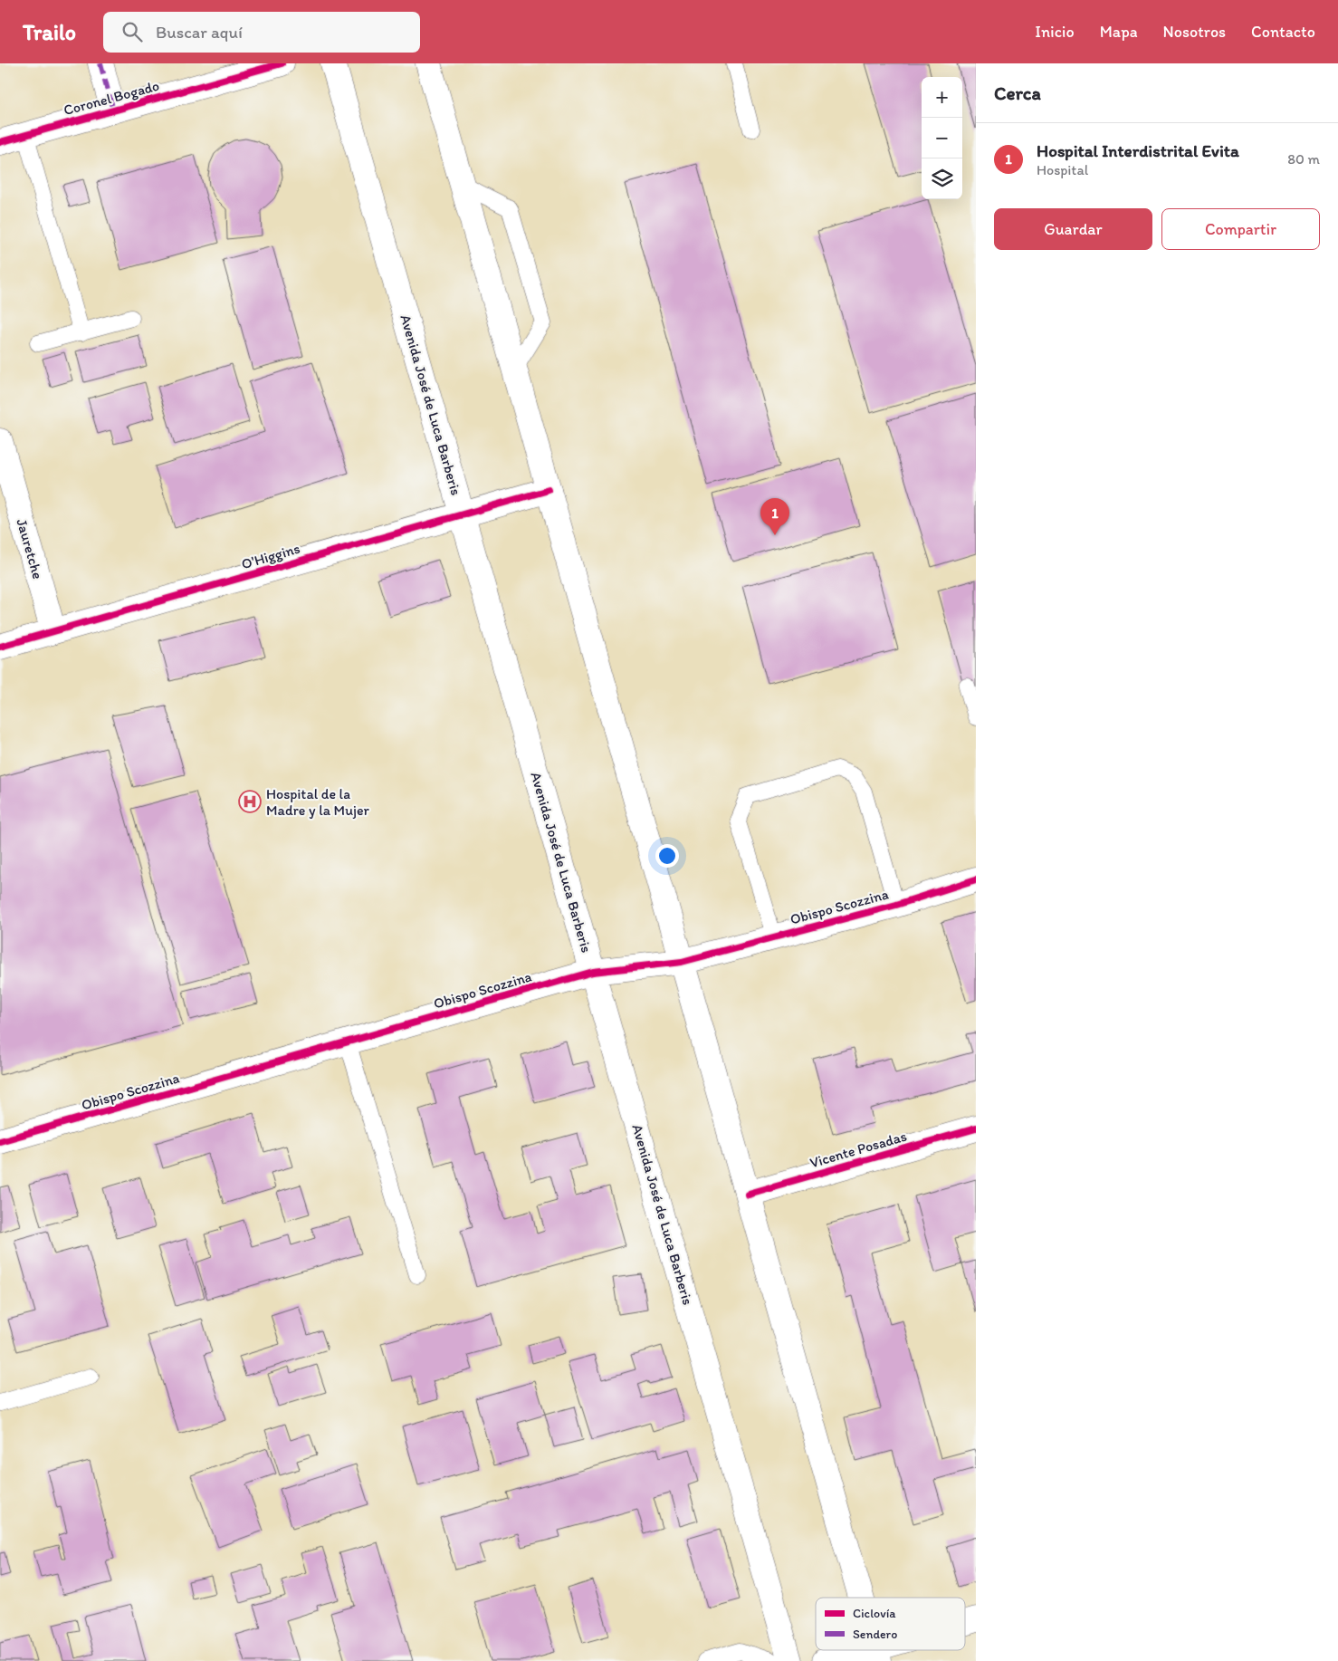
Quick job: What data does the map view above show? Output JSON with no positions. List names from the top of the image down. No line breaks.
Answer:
{"streets":{"main road":["Coronel Bogado","Avenida José de Luca Barberis","Jauretche","O'Higgins","Obispo Scozzina","Vicente Posadas"]},"crossings":[["Avenida José de Luca Barberis","O'Higgins"],["Avenida José de Luca Barberis","Obispo Scozzina"],["Jauretche","O'Higgins"]],"places":{"hospital":["Hospital de la Madre y la Mujer"]},"legend":["Ciclovía","Sendero"],"page":{"header":"Trailo","search":"Buscar aquí","nav":["Inicio","Mapa","Nosotros","Contacto"],"heading":"Cerca","map_buttons":["+","−"],"list":[{"mark":"1","name":"Hospital Interdistrital Evita","note":"Hospital","value":"80 m"}],"buttons":["Guardar","Compartir"],"pins":"1"}}
